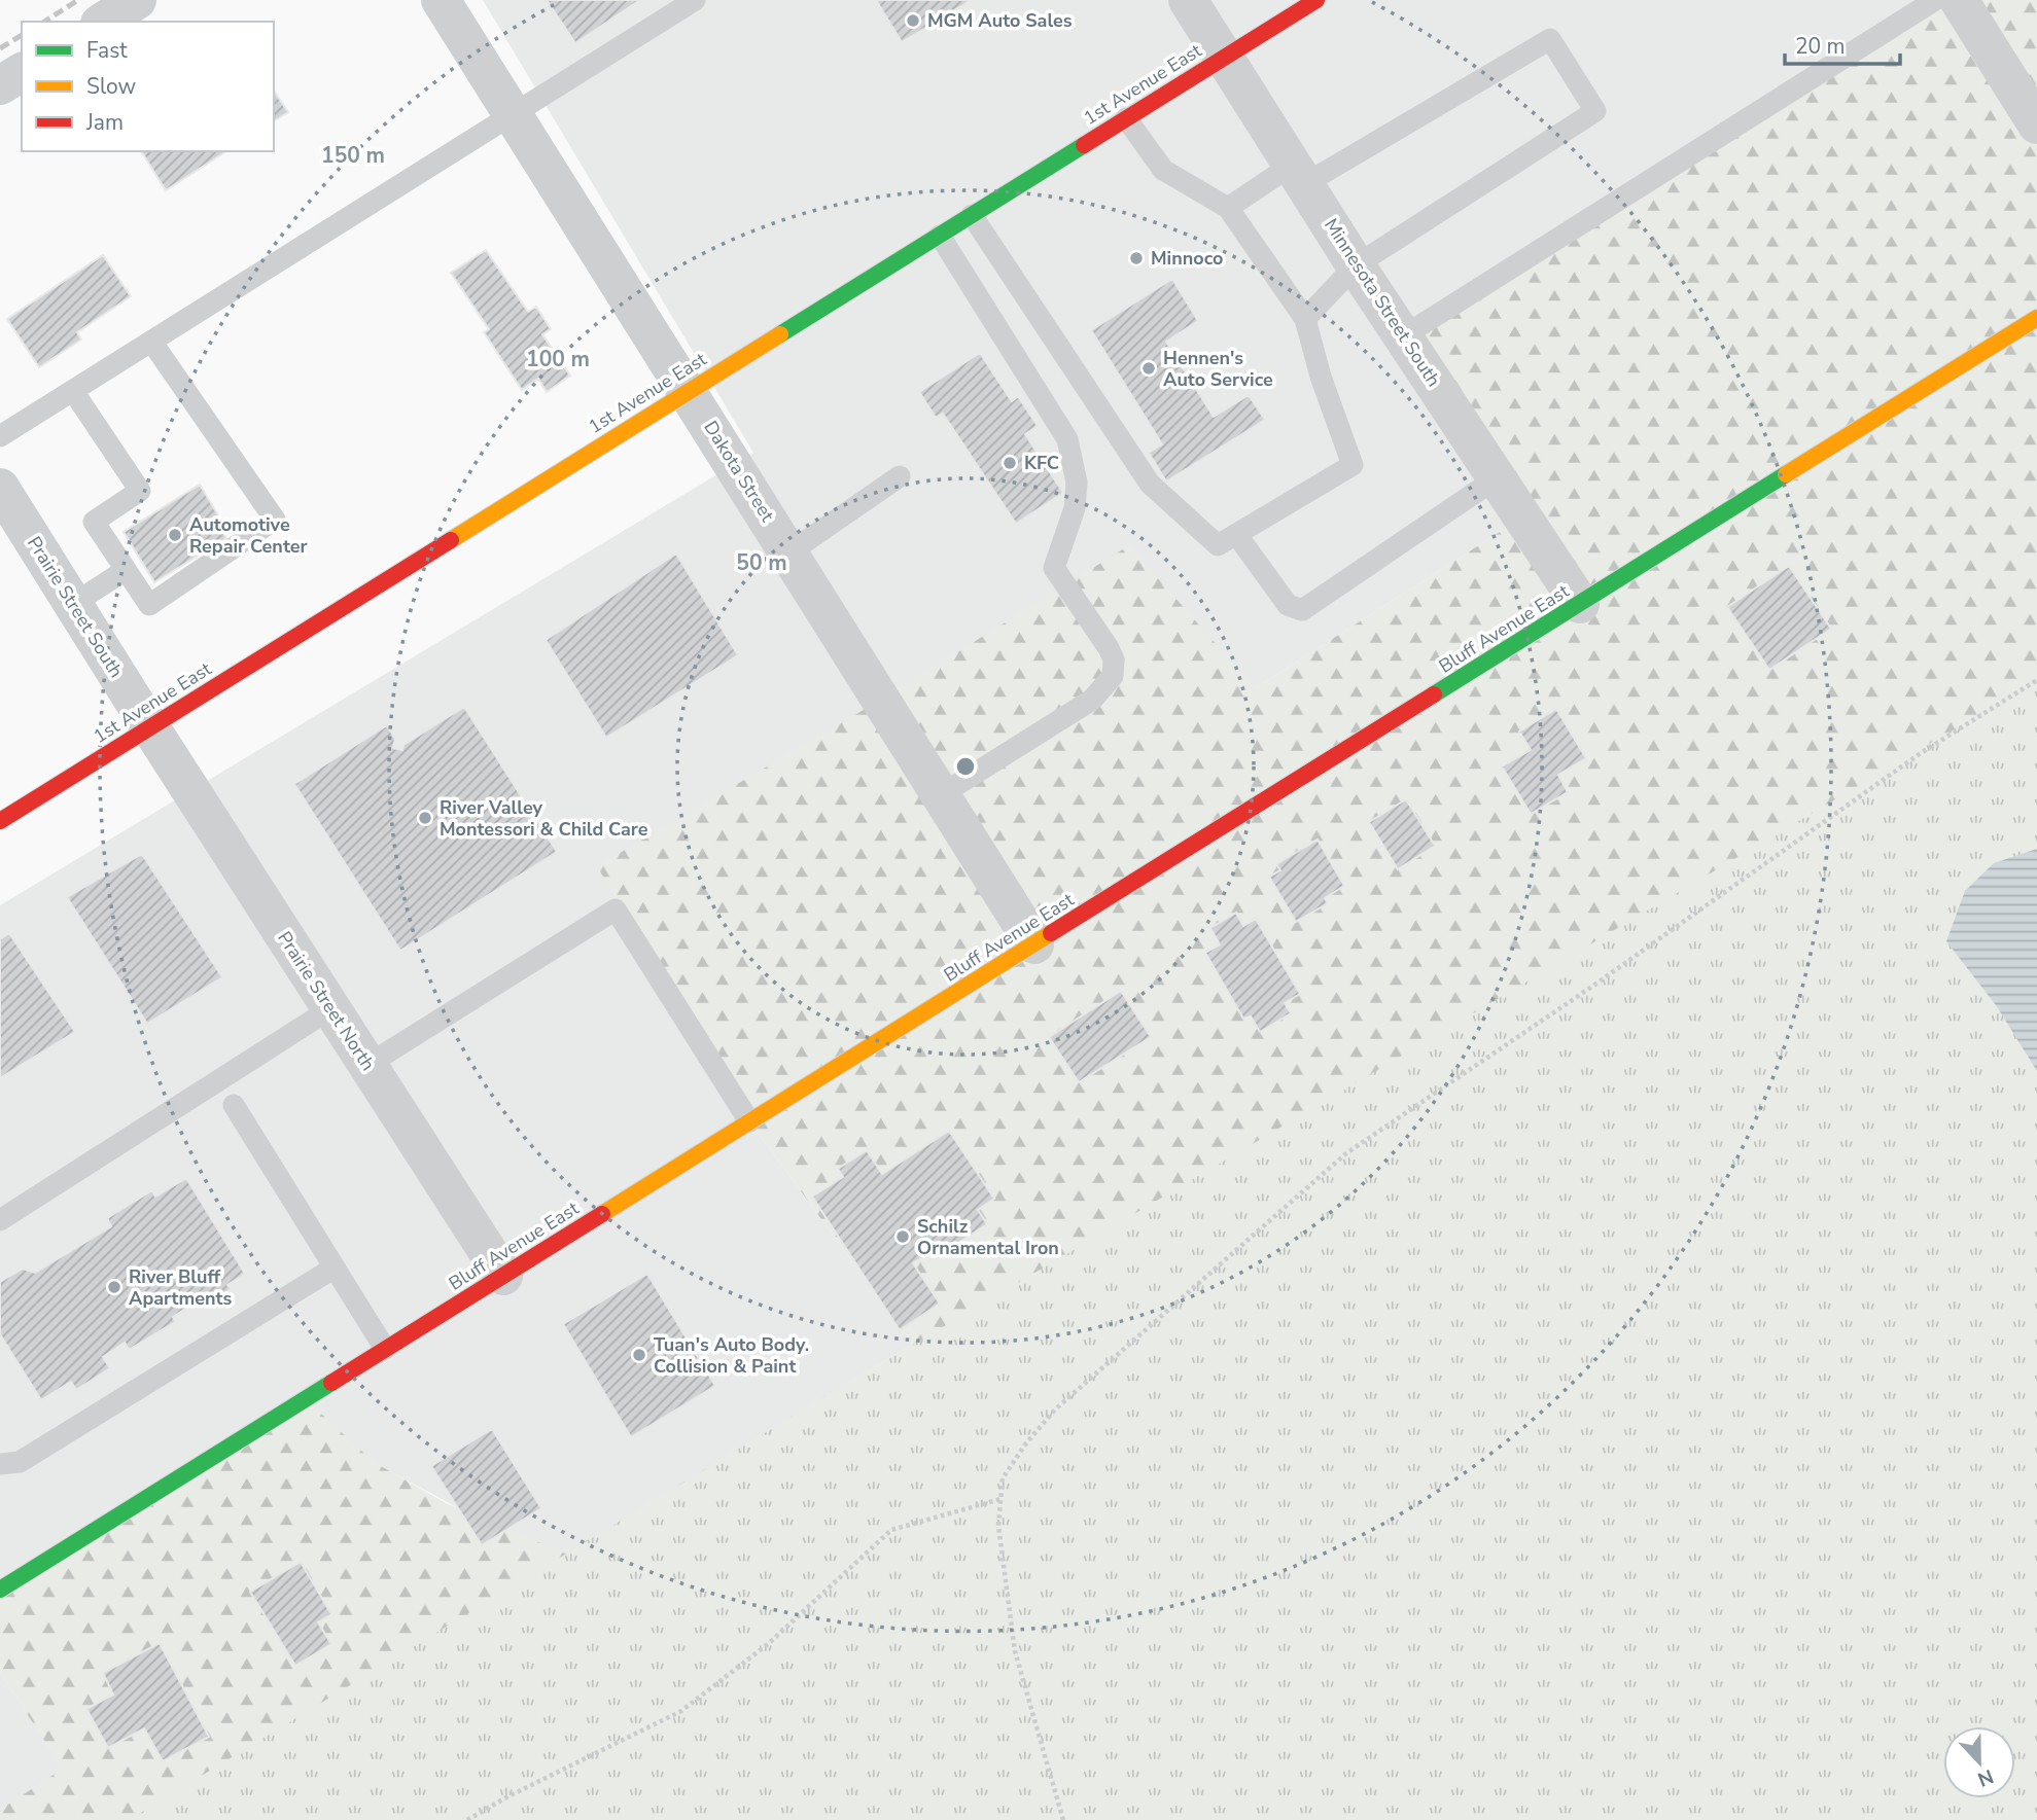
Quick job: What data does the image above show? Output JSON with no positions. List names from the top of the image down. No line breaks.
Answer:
{"streets":{"street":["1st Avenue East","Minnesota Street South","Dakota Street","Prairie Street South","Bluff Avenue East","Prairie Street North"]},"crossings":[["1st Avenue East","Minnesota Street South"],["1st Avenue East","Dakota Street"],["1st Avenue East","Prairie Street South"],["1st Avenue East","Prairie Street North"],["Minnesota Street South","Bluff Avenue East"],["Dakota Street","Bluff Avenue East"],["Prairie Street South","Prairie Street North"],["Bluff Avenue East","Prairie Street North"]],"places":["MGM Auto Sales","Minnoco","Hennen's Auto Service","KFC","Automotive Repair Center","River Valley Montessori & Child Care","Schilz Ornamental Iron","River Bluff Apartments","Tuan's Auto Body. Collision & Paint"],"legend":["Fast","Slow","Jam"],"scale_bar":"20 m","north":"bottom","rings":["150 m","100 m","50 m"]}
